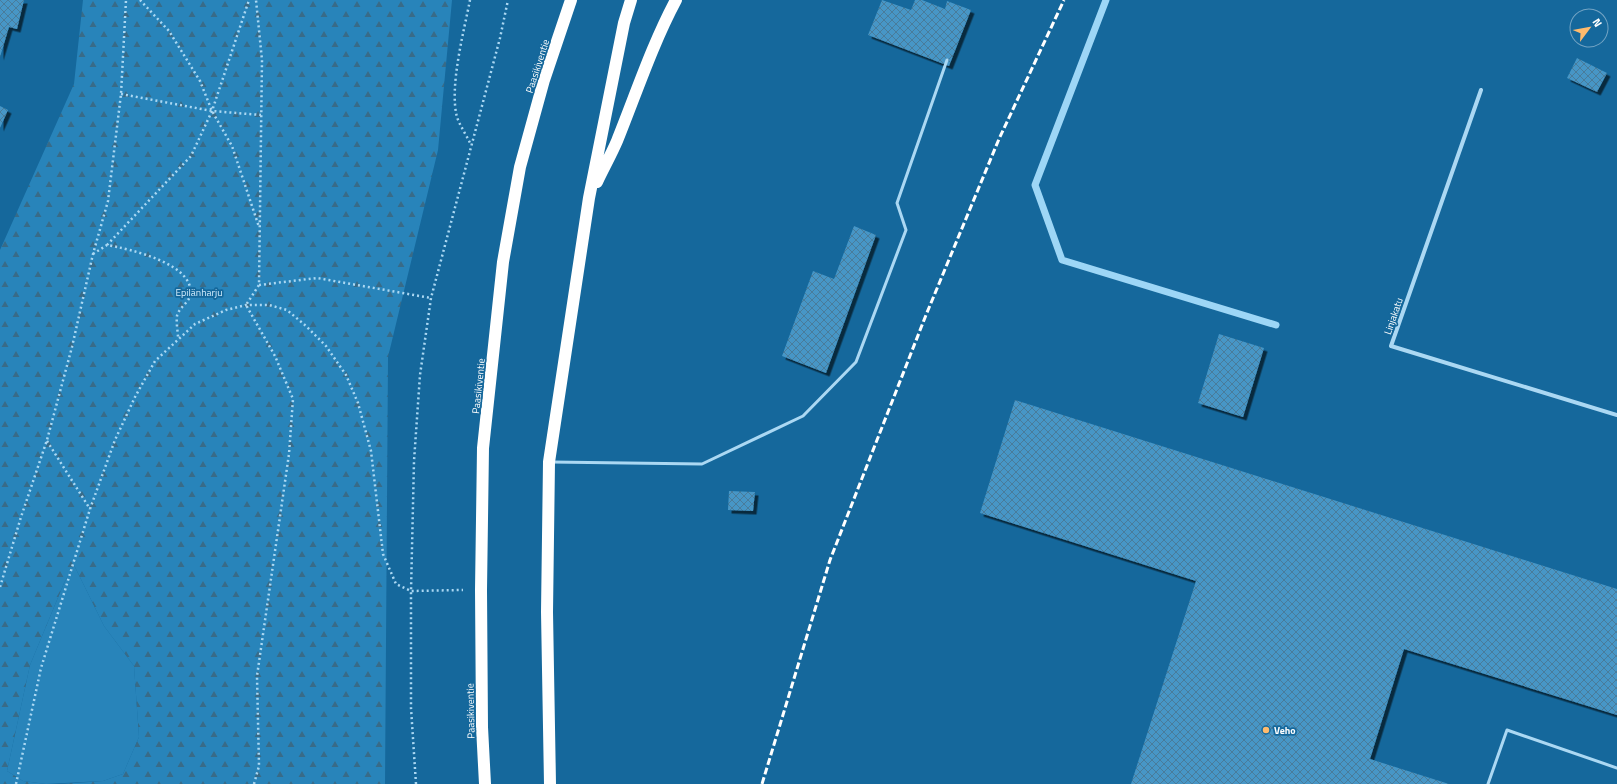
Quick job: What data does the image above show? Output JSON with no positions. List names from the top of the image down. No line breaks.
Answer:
{"streets":{"highway":["Paasikiventie"],"street":["Linjakatu"]},"parks":["Epilänharju"],"places":["Veho"],"north":"top right"}
